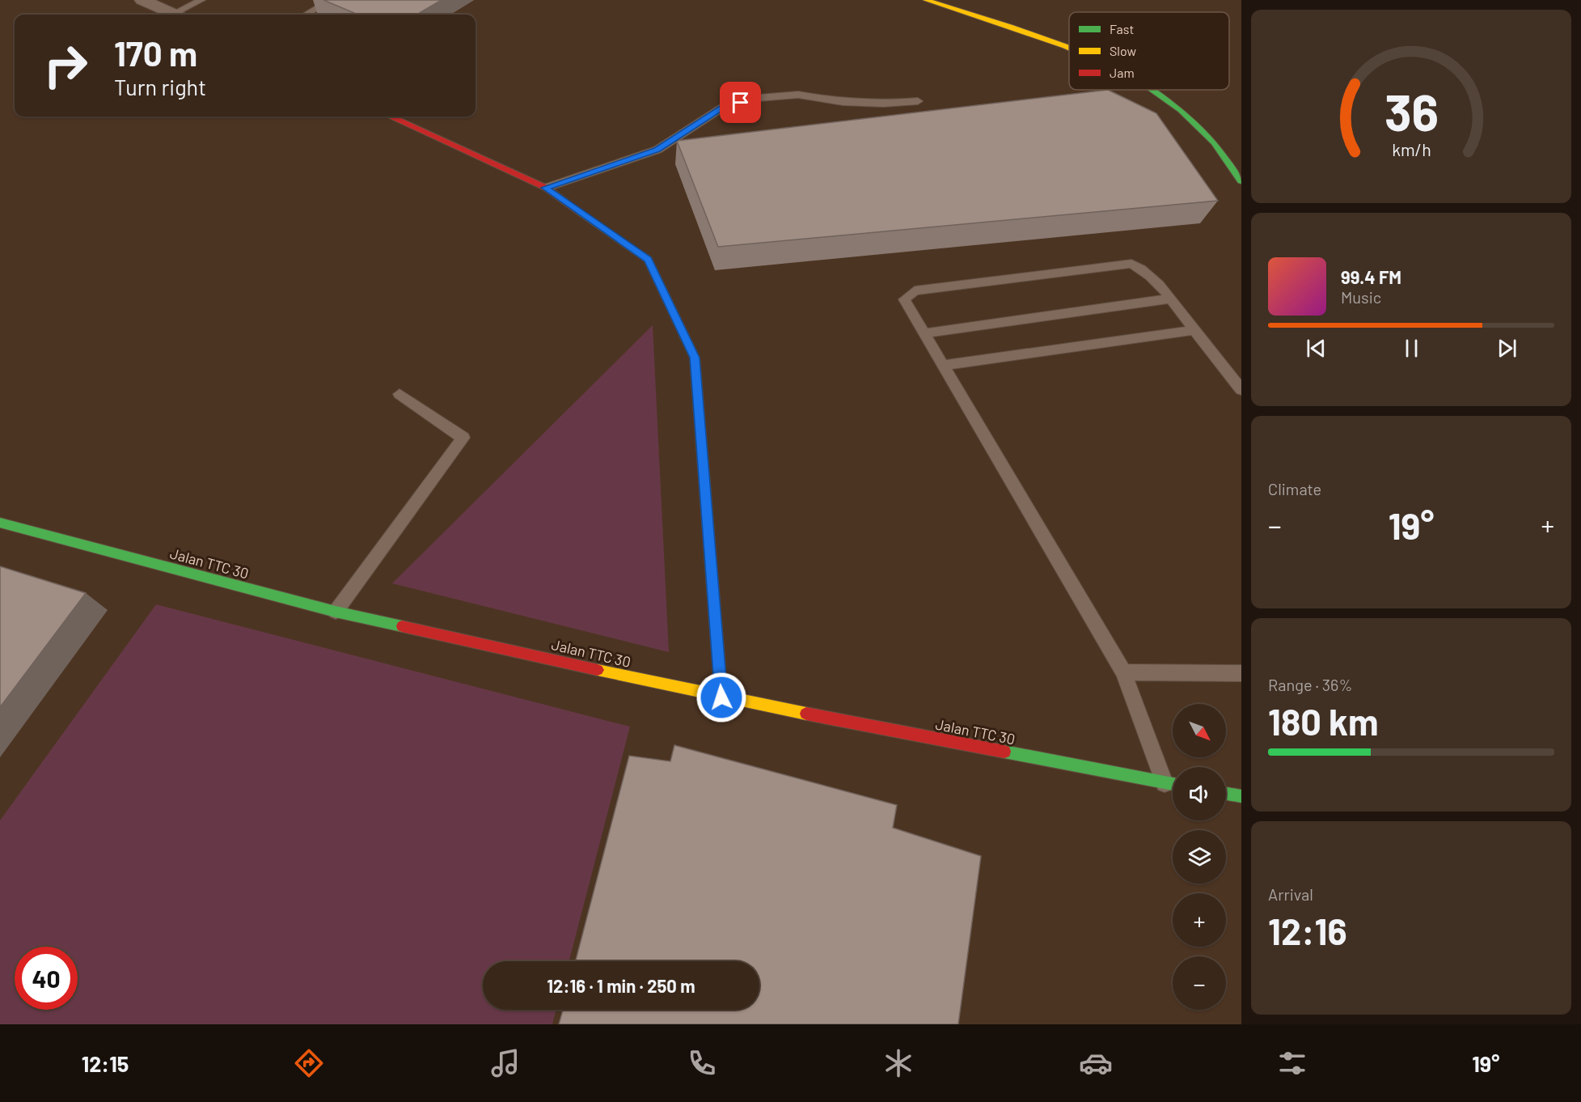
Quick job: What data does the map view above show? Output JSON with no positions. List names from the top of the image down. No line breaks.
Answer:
{"streets":{"street":["Jalan TTC 30"]},"legend":["Fast","Slow","Jam"],"north":"bottom right","page":{"turn":["170 m","Turn right"],"song":["99.4 FM","Music"],"tile":["Climate",["Range · 36%","180 km"],["Arrival","12:16"]],"heat":["−","19°","+"],"map_buttons":["+","−"],"limit":"40","trip":"12:16 · 1 min · 250 m","tabs":["12:15","19°"],"gauge":["36","km/h"]}}
